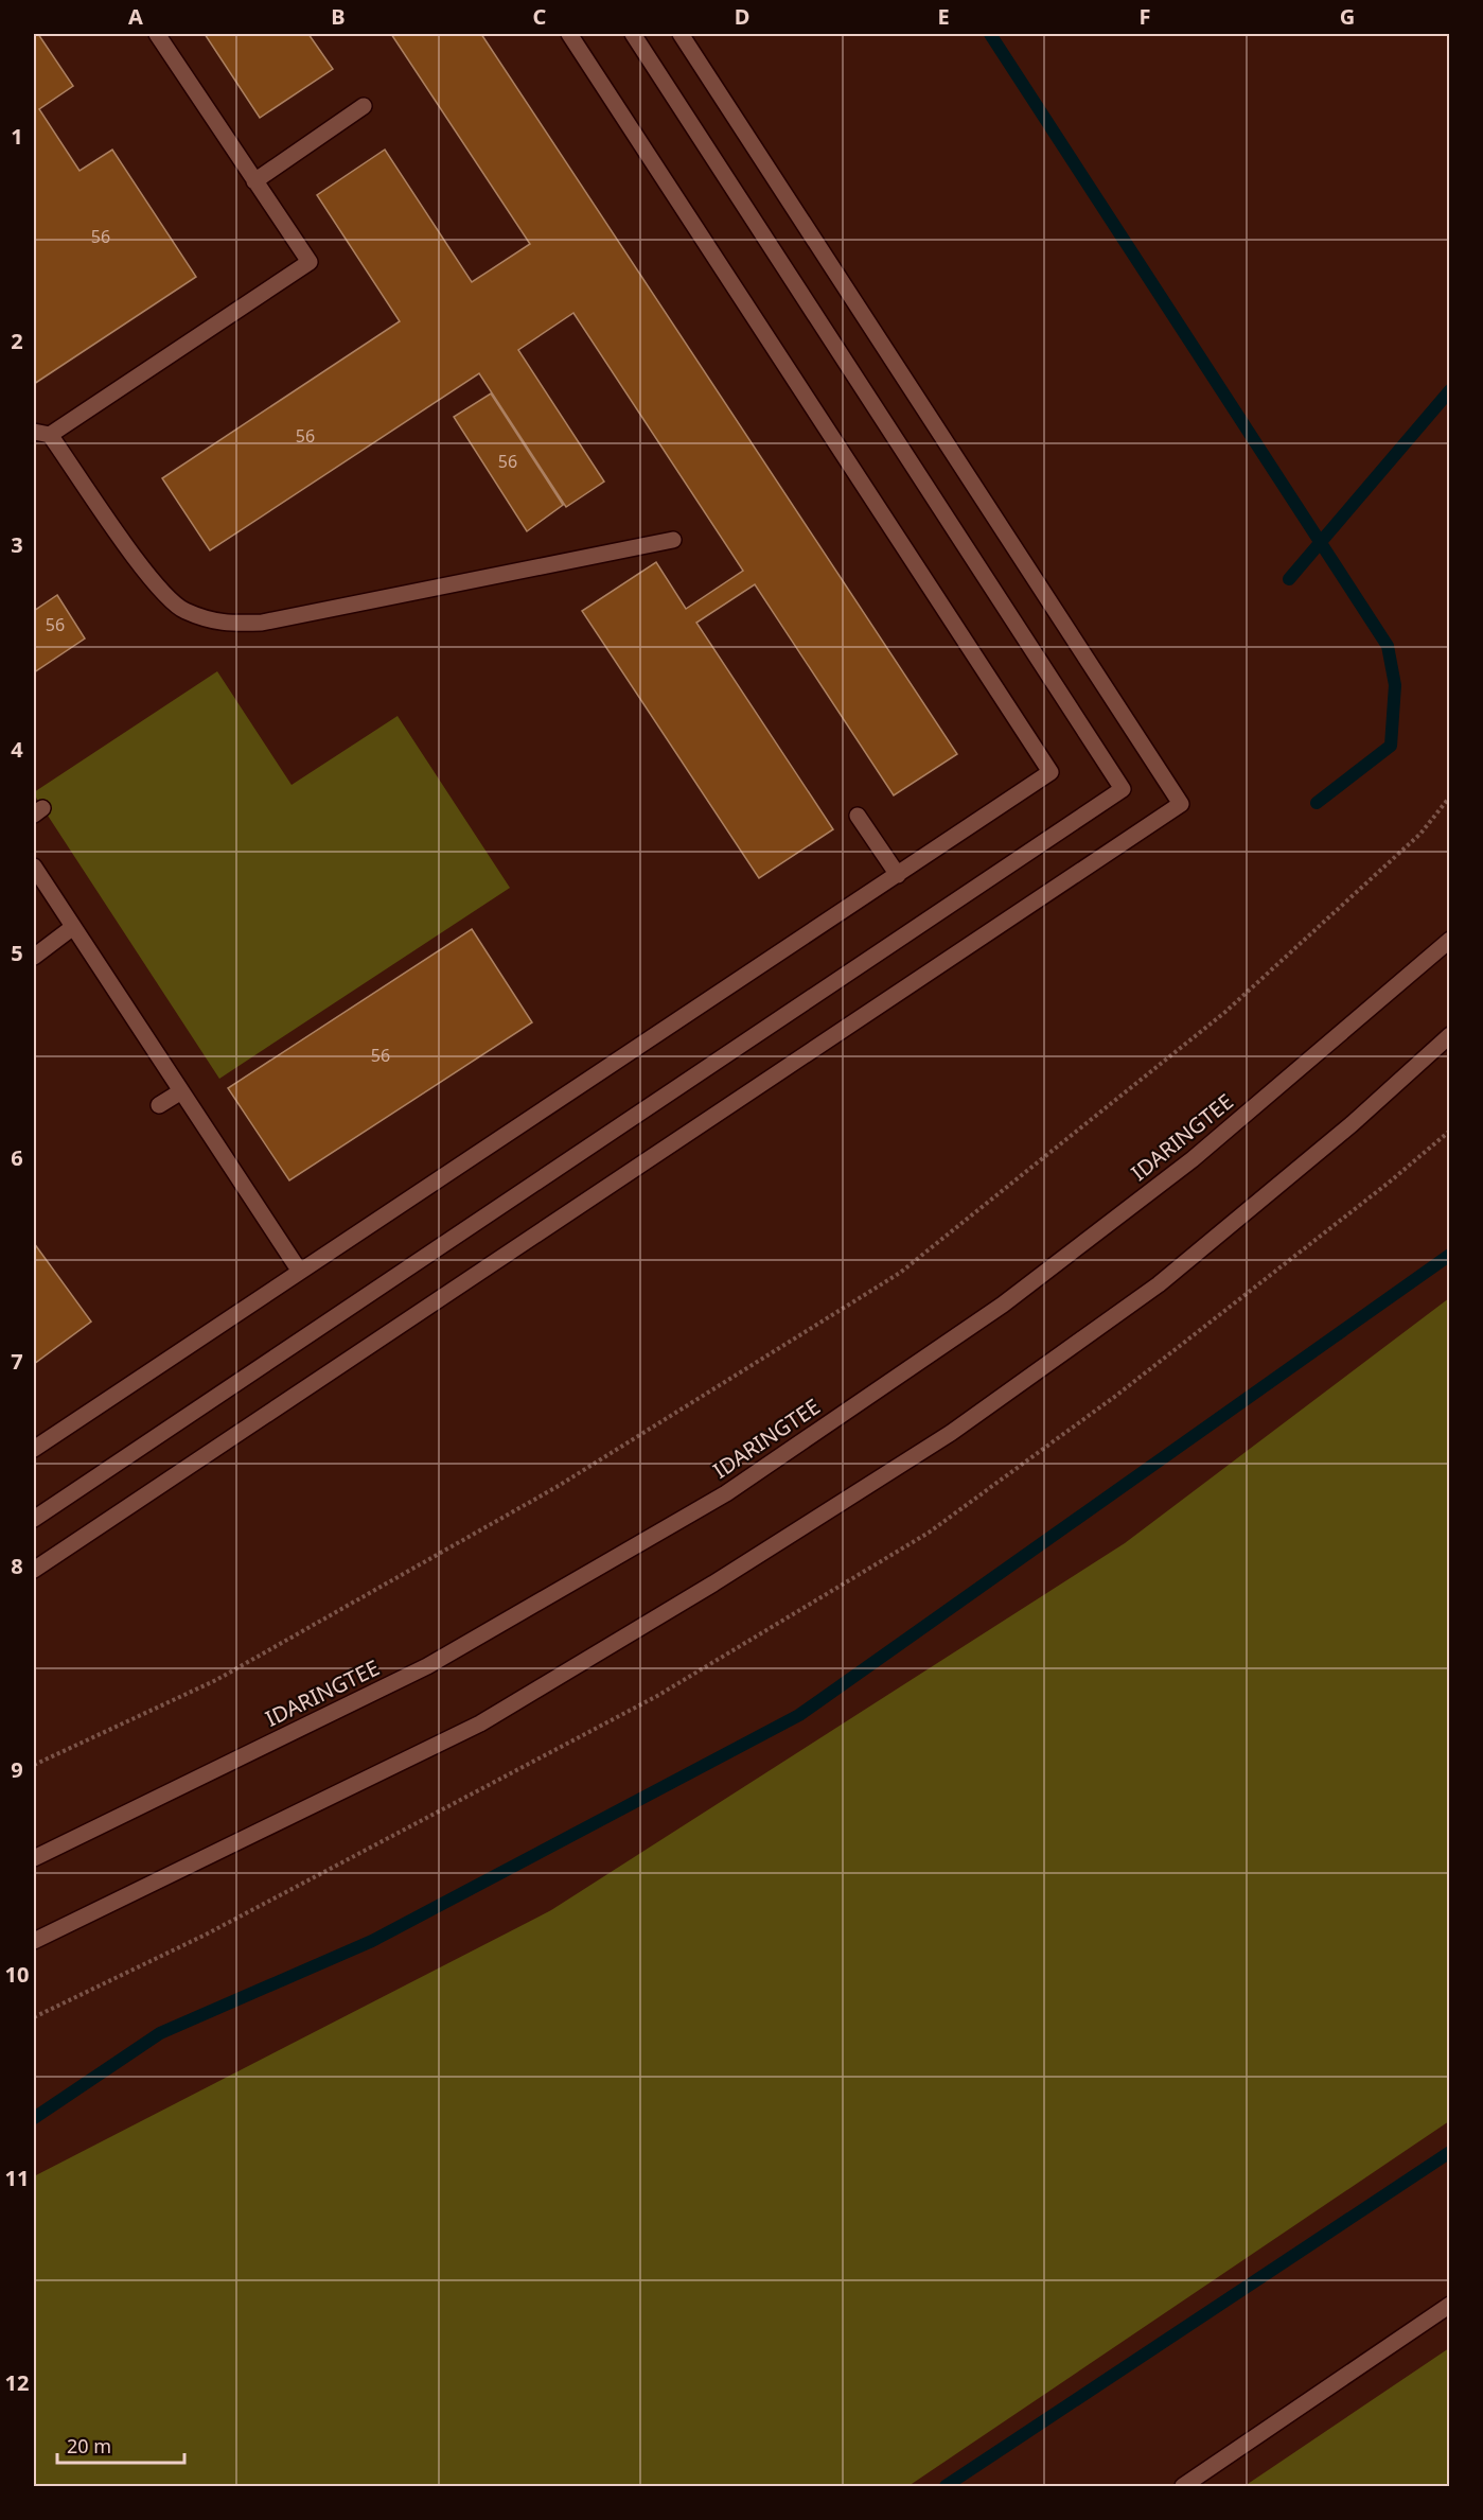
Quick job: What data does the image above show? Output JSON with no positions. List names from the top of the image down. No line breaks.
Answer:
{"streets":{"main road":["IDARINGTEE"]},"house_numbers":["56","56","56","56","56"],"scale_bar":"20 m","grid":{"columns":["A","B","C","D","E","F","G"],"rows":["1","2","3","4","5","6","7","8","9","10","11","12"]}}
